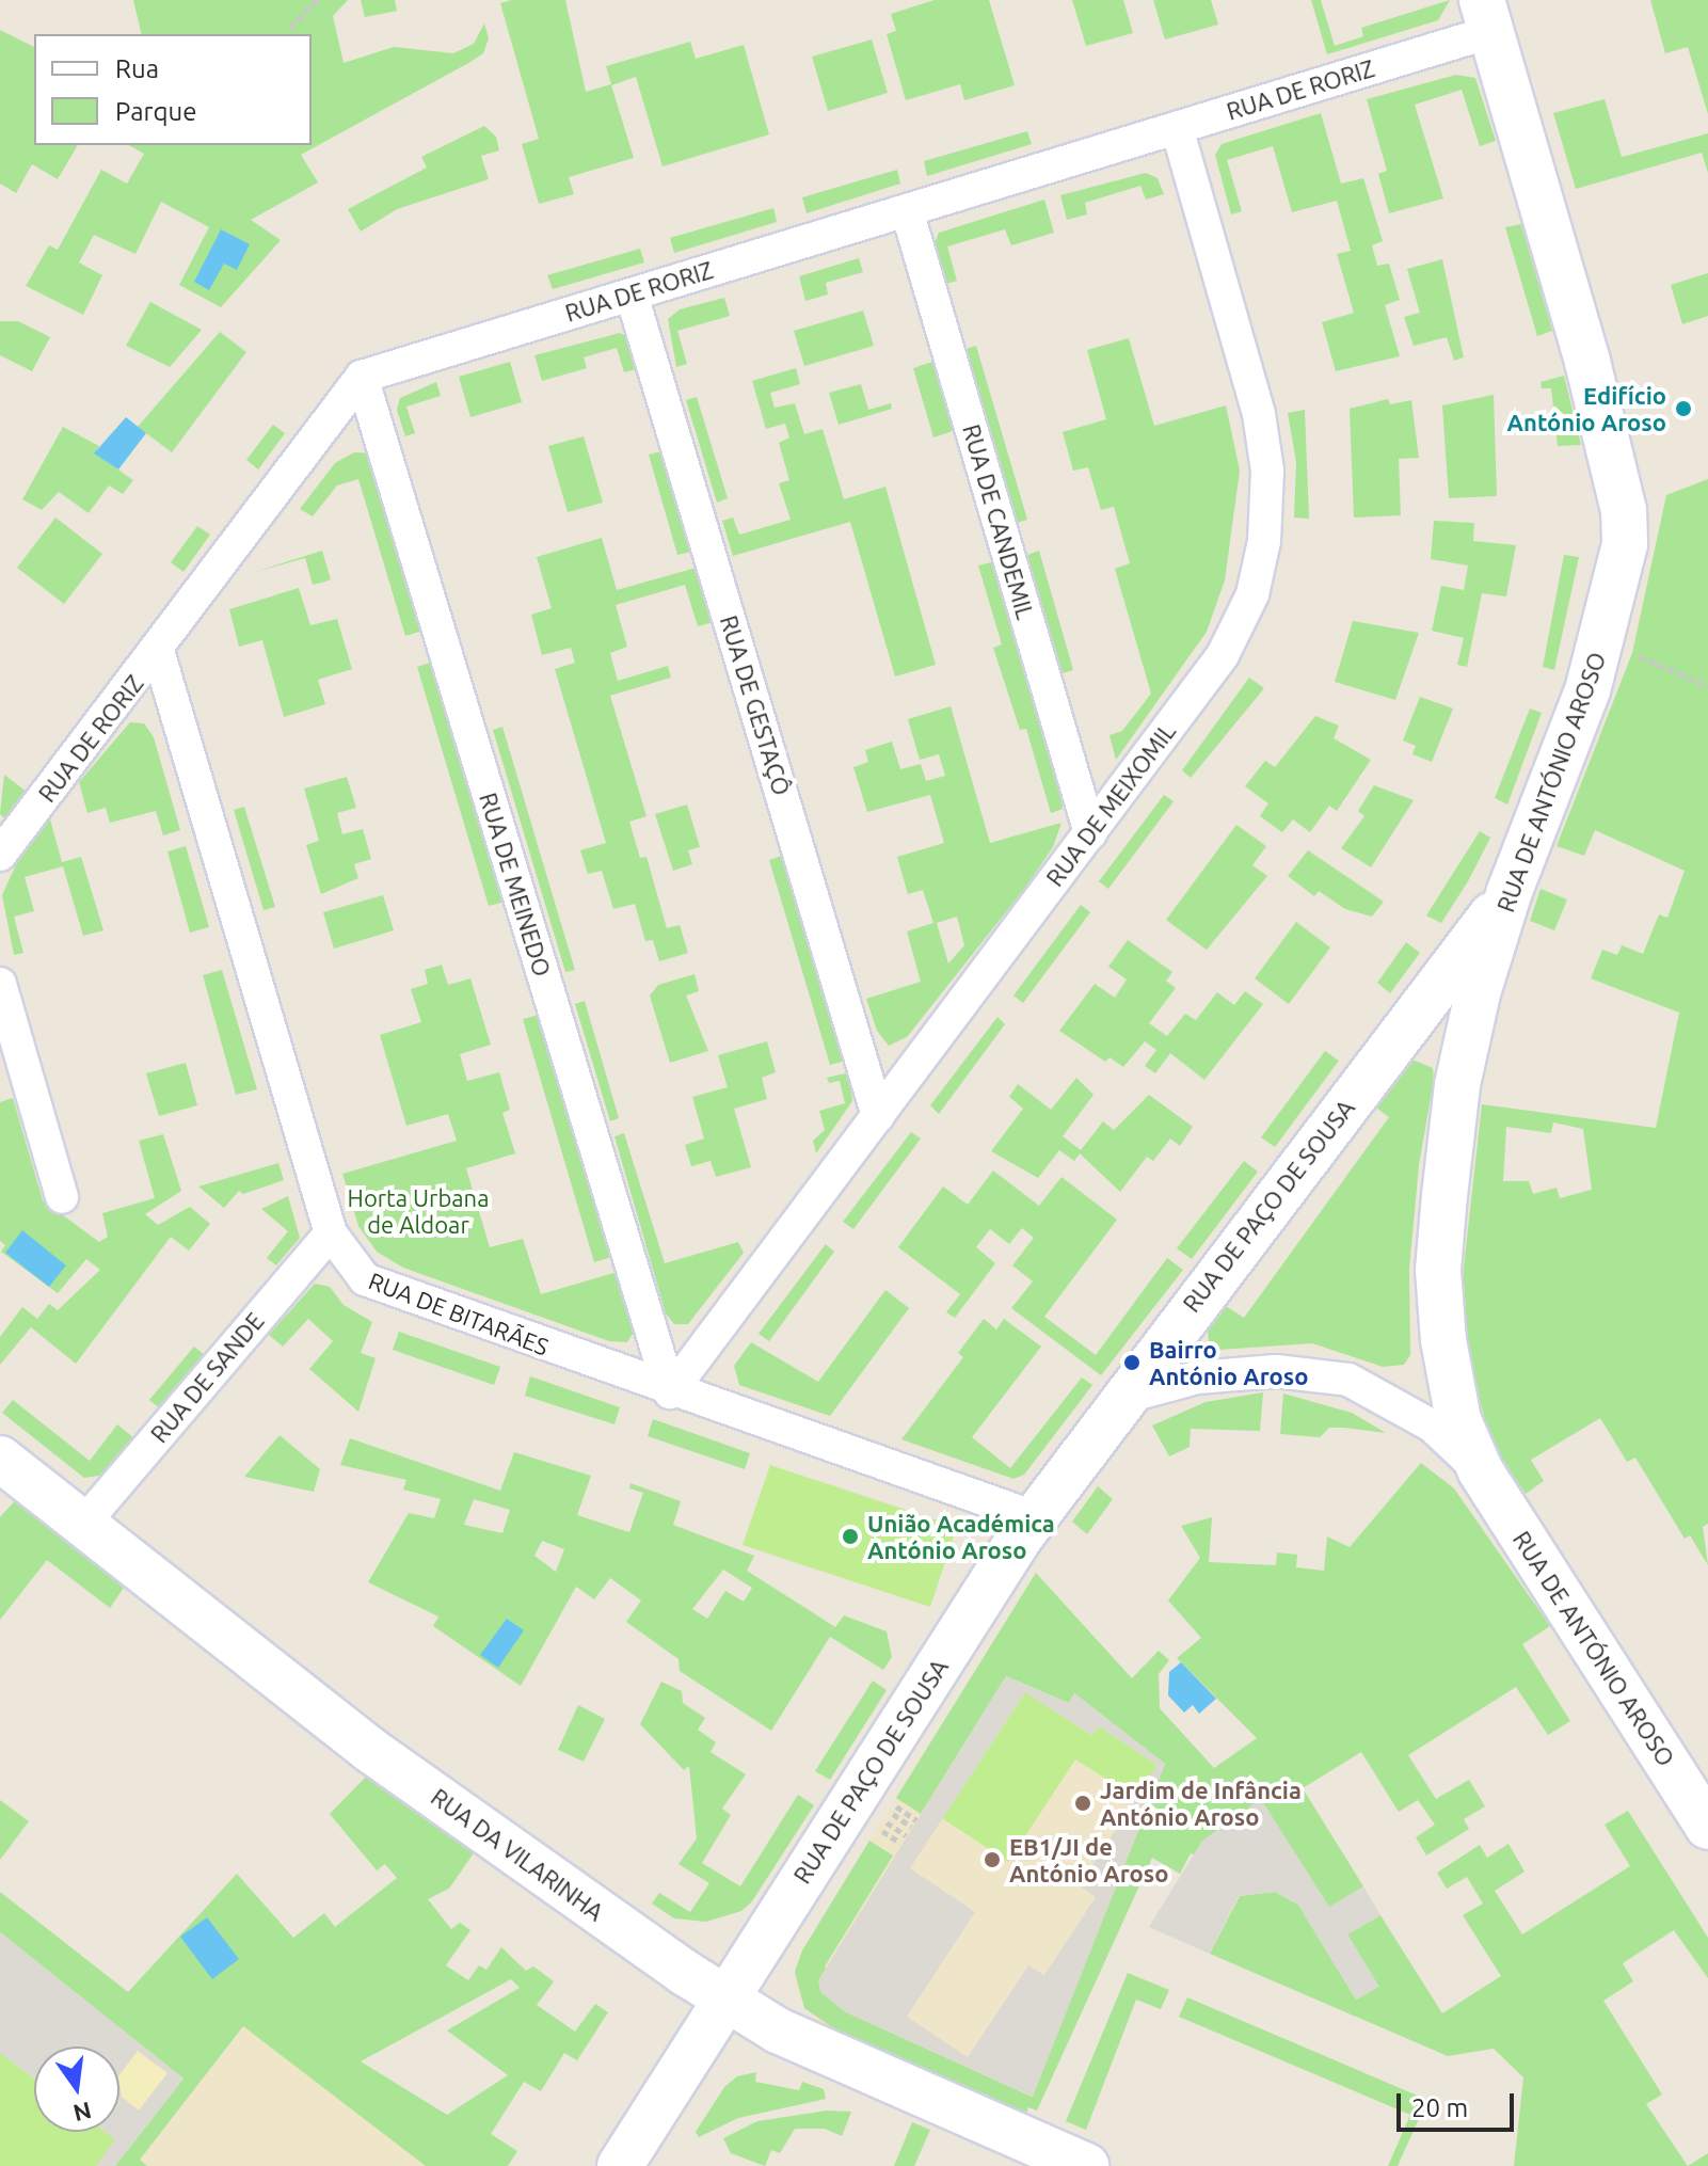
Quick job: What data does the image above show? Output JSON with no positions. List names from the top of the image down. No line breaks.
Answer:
{"streets":{"street":["RUA DE RORIZ","RUA DE CANDEMIL","RUA DE GESTAÇÔ","RUA DE ANTÓNIO AROSO","RUA DE MEIXOMIL","RUA DE MEINEDO","RUA DE PAÇO DE SOUSA","RUA DE BITARÃES","RUA DE SANDE","RUA DA VILARINHA"]},"crossings":[["RUA DE RORIZ","RUA DE CANDEMIL"],["RUA DE RORIZ","RUA DE GESTAÇÔ"],["RUA DE RORIZ","RUA DE ANTÓNIO AROSO"],["RUA DE RORIZ","RUA DE MEIXOMIL"],["RUA DE RORIZ","RUA DE MEINEDO"],["RUA DE RORIZ","RUA DE BITARÃES"],["RUA DE CANDEMIL","RUA DE MEIXOMIL"],["RUA DE GESTAÇÔ","RUA DE MEIXOMIL"],["RUA DE ANTÓNIO AROSO","RUA DE PAÇO DE SOUSA"],["RUA DE MEIXOMIL","RUA DE MEINEDO"],["RUA DE MEIXOMIL","RUA DE BITARÃES"],["RUA DE MEINEDO","RUA DE BITARÃES"],["RUA DE PAÇO DE SOUSA","RUA DE BITARÃES"],["RUA DE PAÇO DE SOUSA","RUA DA VILARINHA"],["RUA DE BITARÃES","RUA DE SANDE"],["RUA DE SANDE","RUA DA VILARINHA"]],"parks":["Horta Urbana de Aldoar"],"places":["Edifício António Aroso","Bairro António Aroso","União Académica António Aroso","Jardim de Infância António Aroso","EB1/JI de António Aroso"],"legend":["Rua","Parque"],"scale_bar":"20 m","north":"bottom"}
